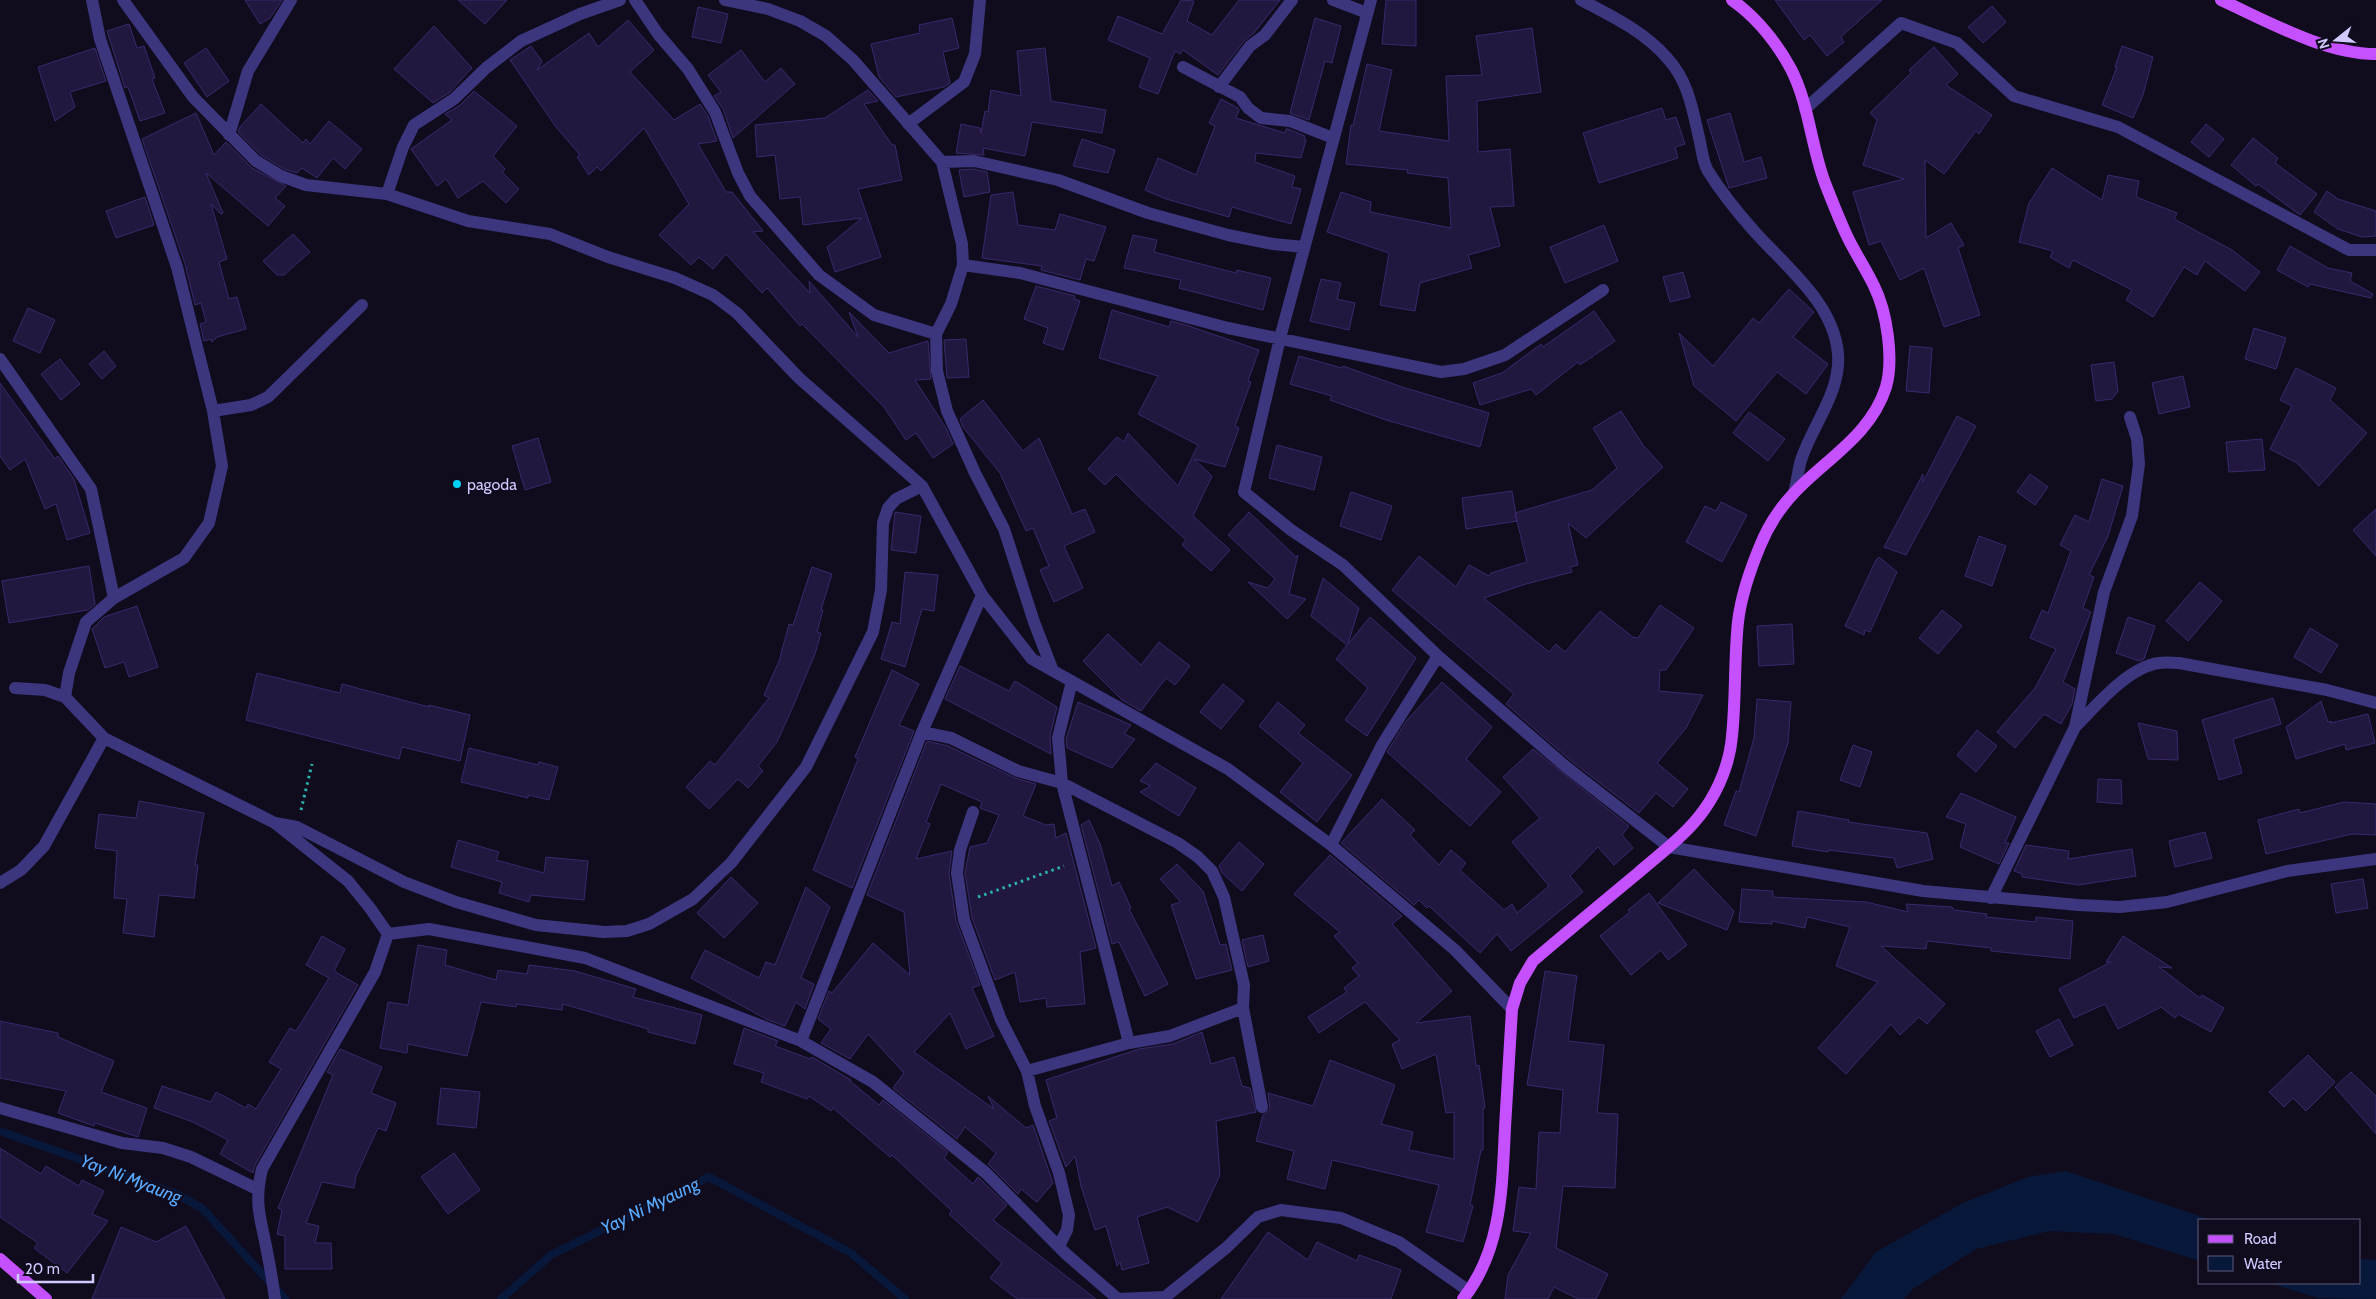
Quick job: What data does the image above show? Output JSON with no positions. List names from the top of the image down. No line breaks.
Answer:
{"water":["Yay Ni Myaung"],"places":["pagoda"],"legend":["Road","Water"],"scale_bar":"20 m","north":"left"}
